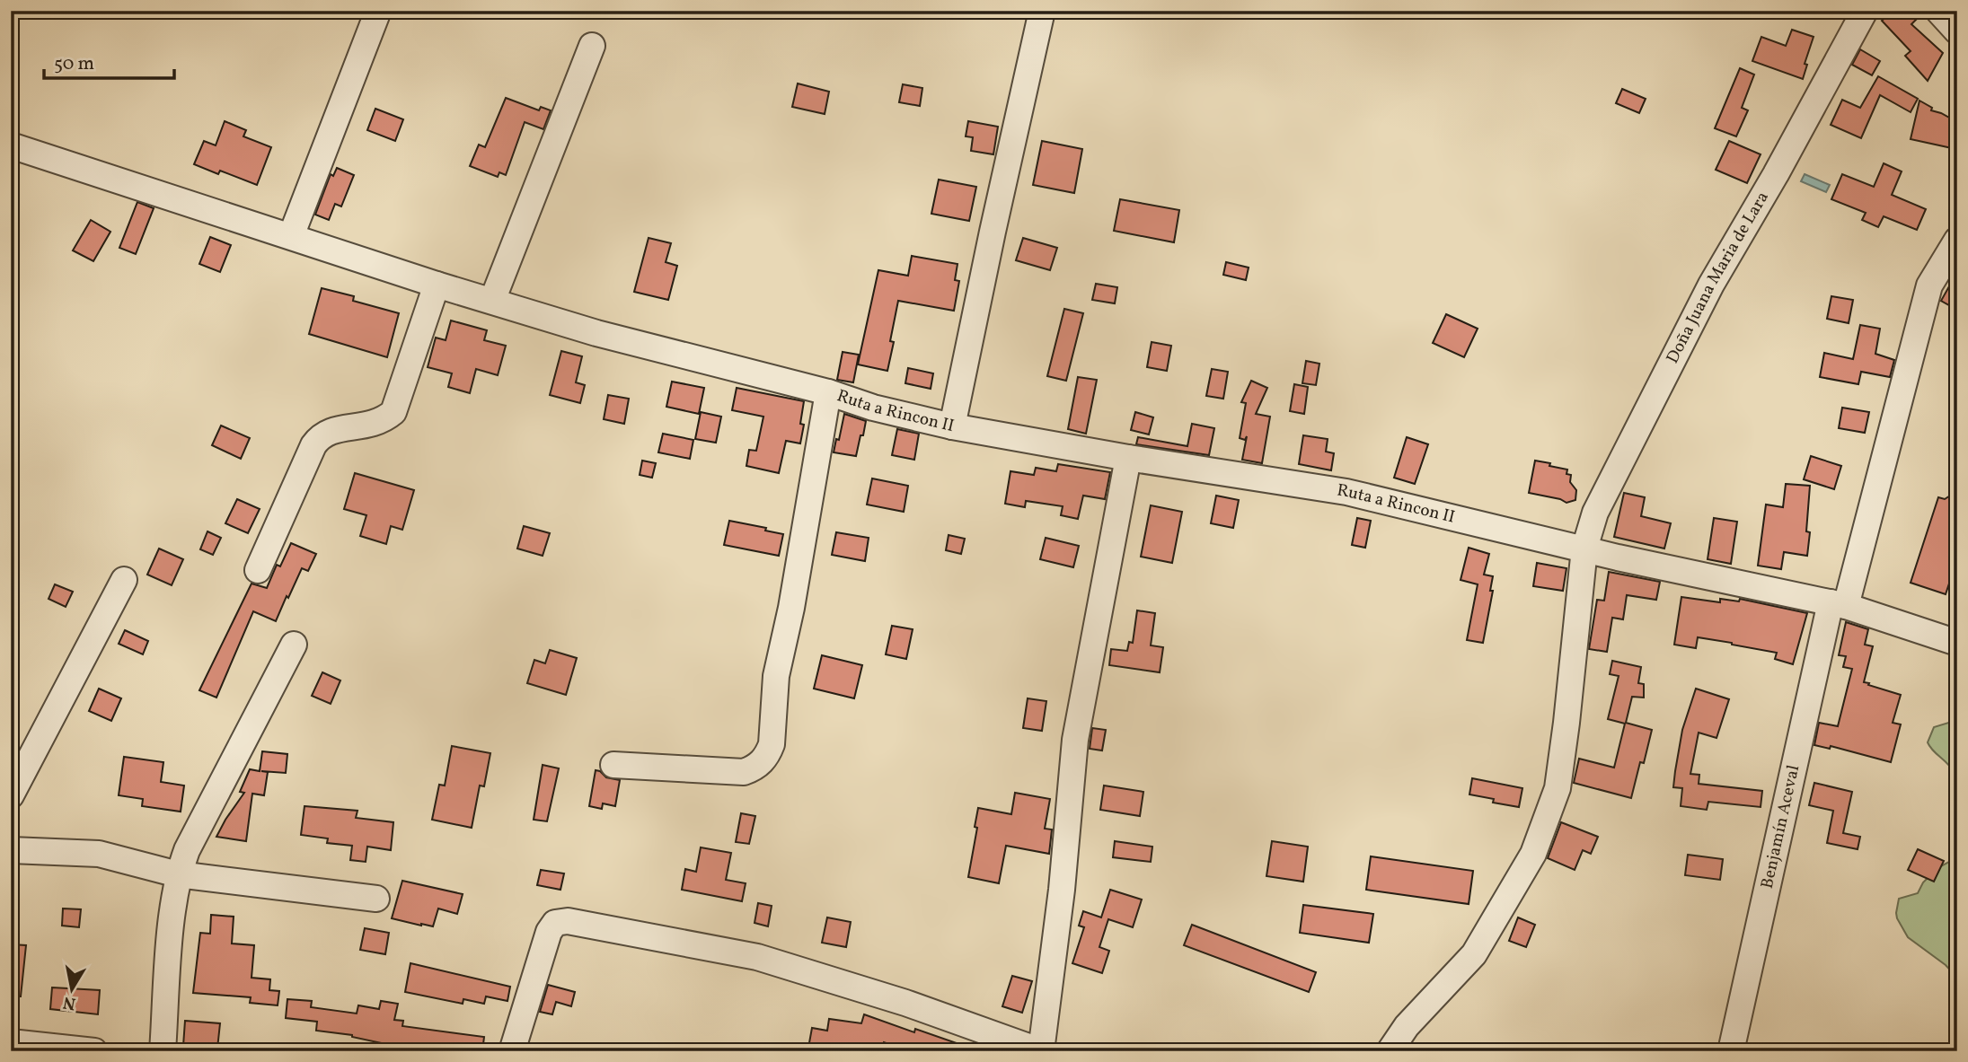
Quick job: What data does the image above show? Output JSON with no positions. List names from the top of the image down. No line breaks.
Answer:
{"streets":{"street":["Doña Juana Maria de Lara","Ruta a Rincon II","Benjamín Aceval"]},"crossings":[["Doña Juana Maria de Lara","Ruta a Rincon II"],["Ruta a Rincon II","Benjamín Aceval"]],"scale_bar":"50 m","north":"bottom"}
